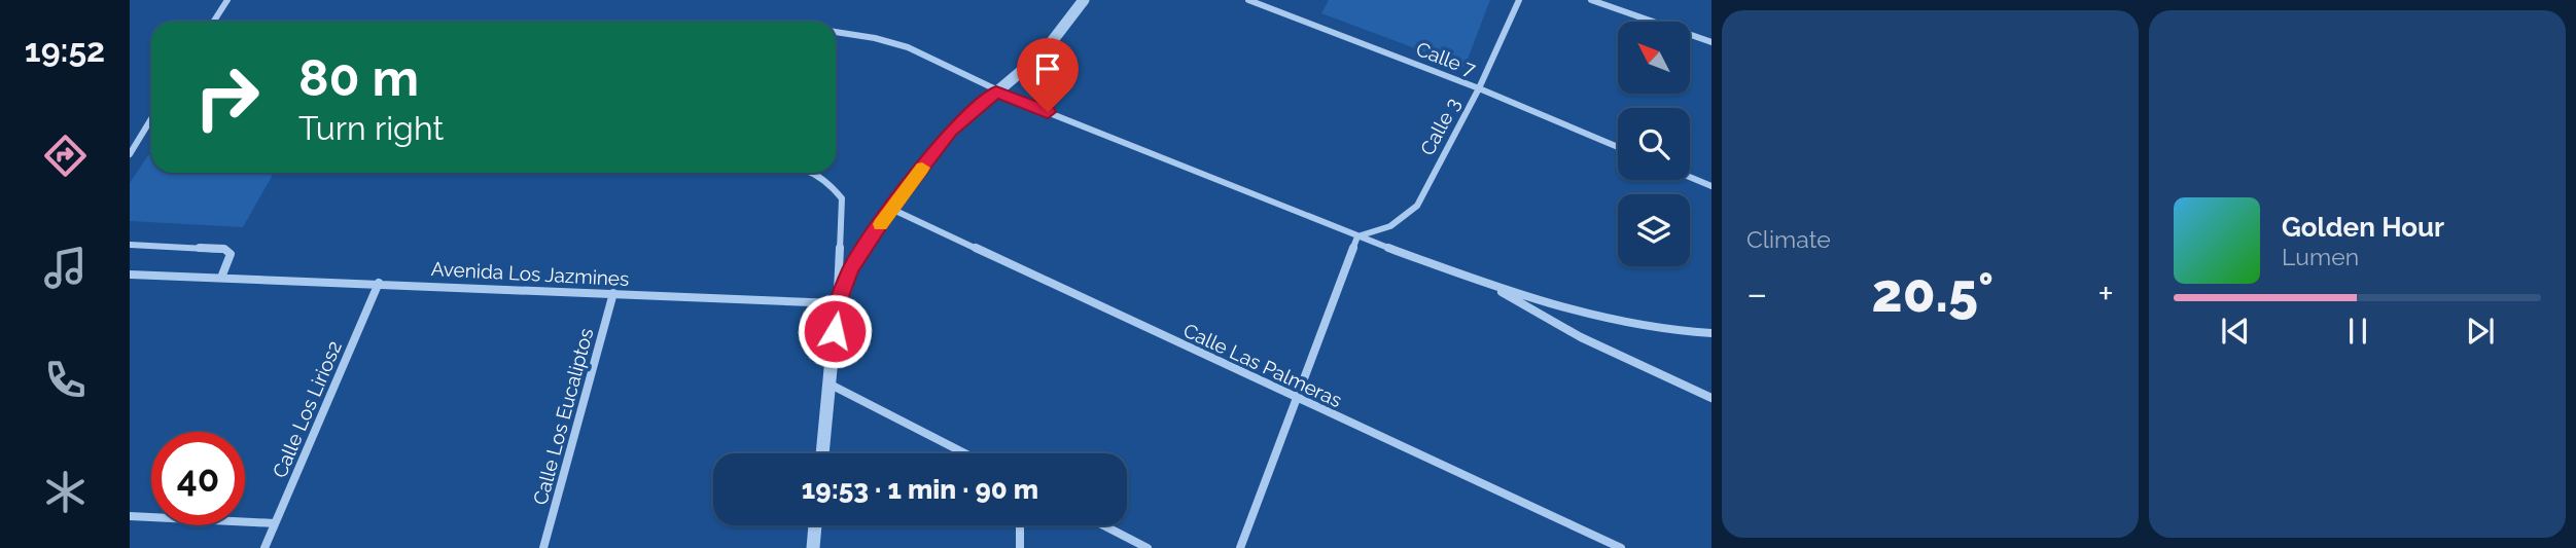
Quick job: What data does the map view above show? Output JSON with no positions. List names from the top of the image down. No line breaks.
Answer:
{"streets":{"street":["Calle 7","Calle 3","Avenida Los Jazmines","Calle Las Palmeras","Calle Los Lirios2","Calle Los Eucaliptos"]},"crossings":[["Calle 7","Calle 3"],["Avenida Los Jazmines","Calle Los Lirios2"],["Avenida Los Jazmines","Calle Los Eucaliptos"]],"north":"top left","page":{"tabs":"19:52","tile":"Climate","turn":["80 m","Turn right"],"song":["Golden Hour","Lumen"],"heat":["−","20.5°","+"],"limit":"40","trip":"19:53 · 1 min · 90 m"}}
